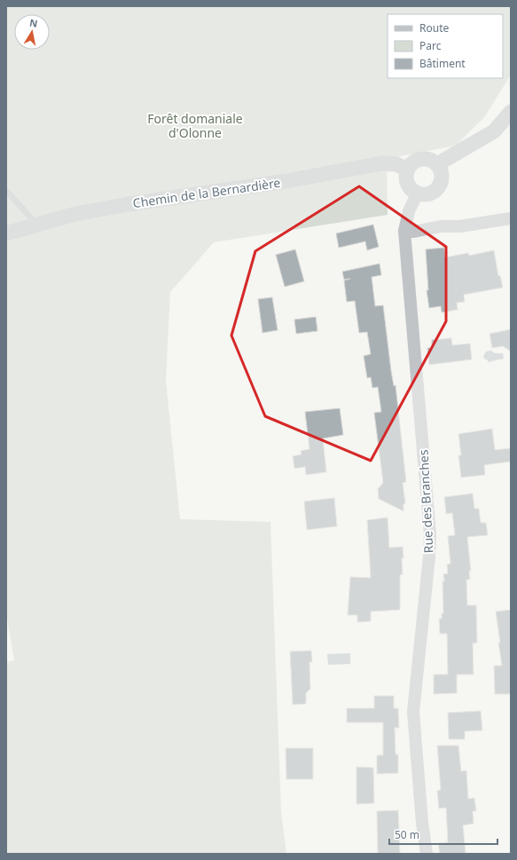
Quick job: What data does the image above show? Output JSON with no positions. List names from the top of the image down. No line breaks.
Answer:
{"streets":{"street":["Chemin de la Bernardière","Rue des Branches"]},"crossings":[["Chemin de la Bernardière","Rue des Branches"]],"parks":["Forêt domaniale d'Olonne"],"legend":["Route","Parc","Bâtiment"],"scale_bar":"50 m","north":"top"}
